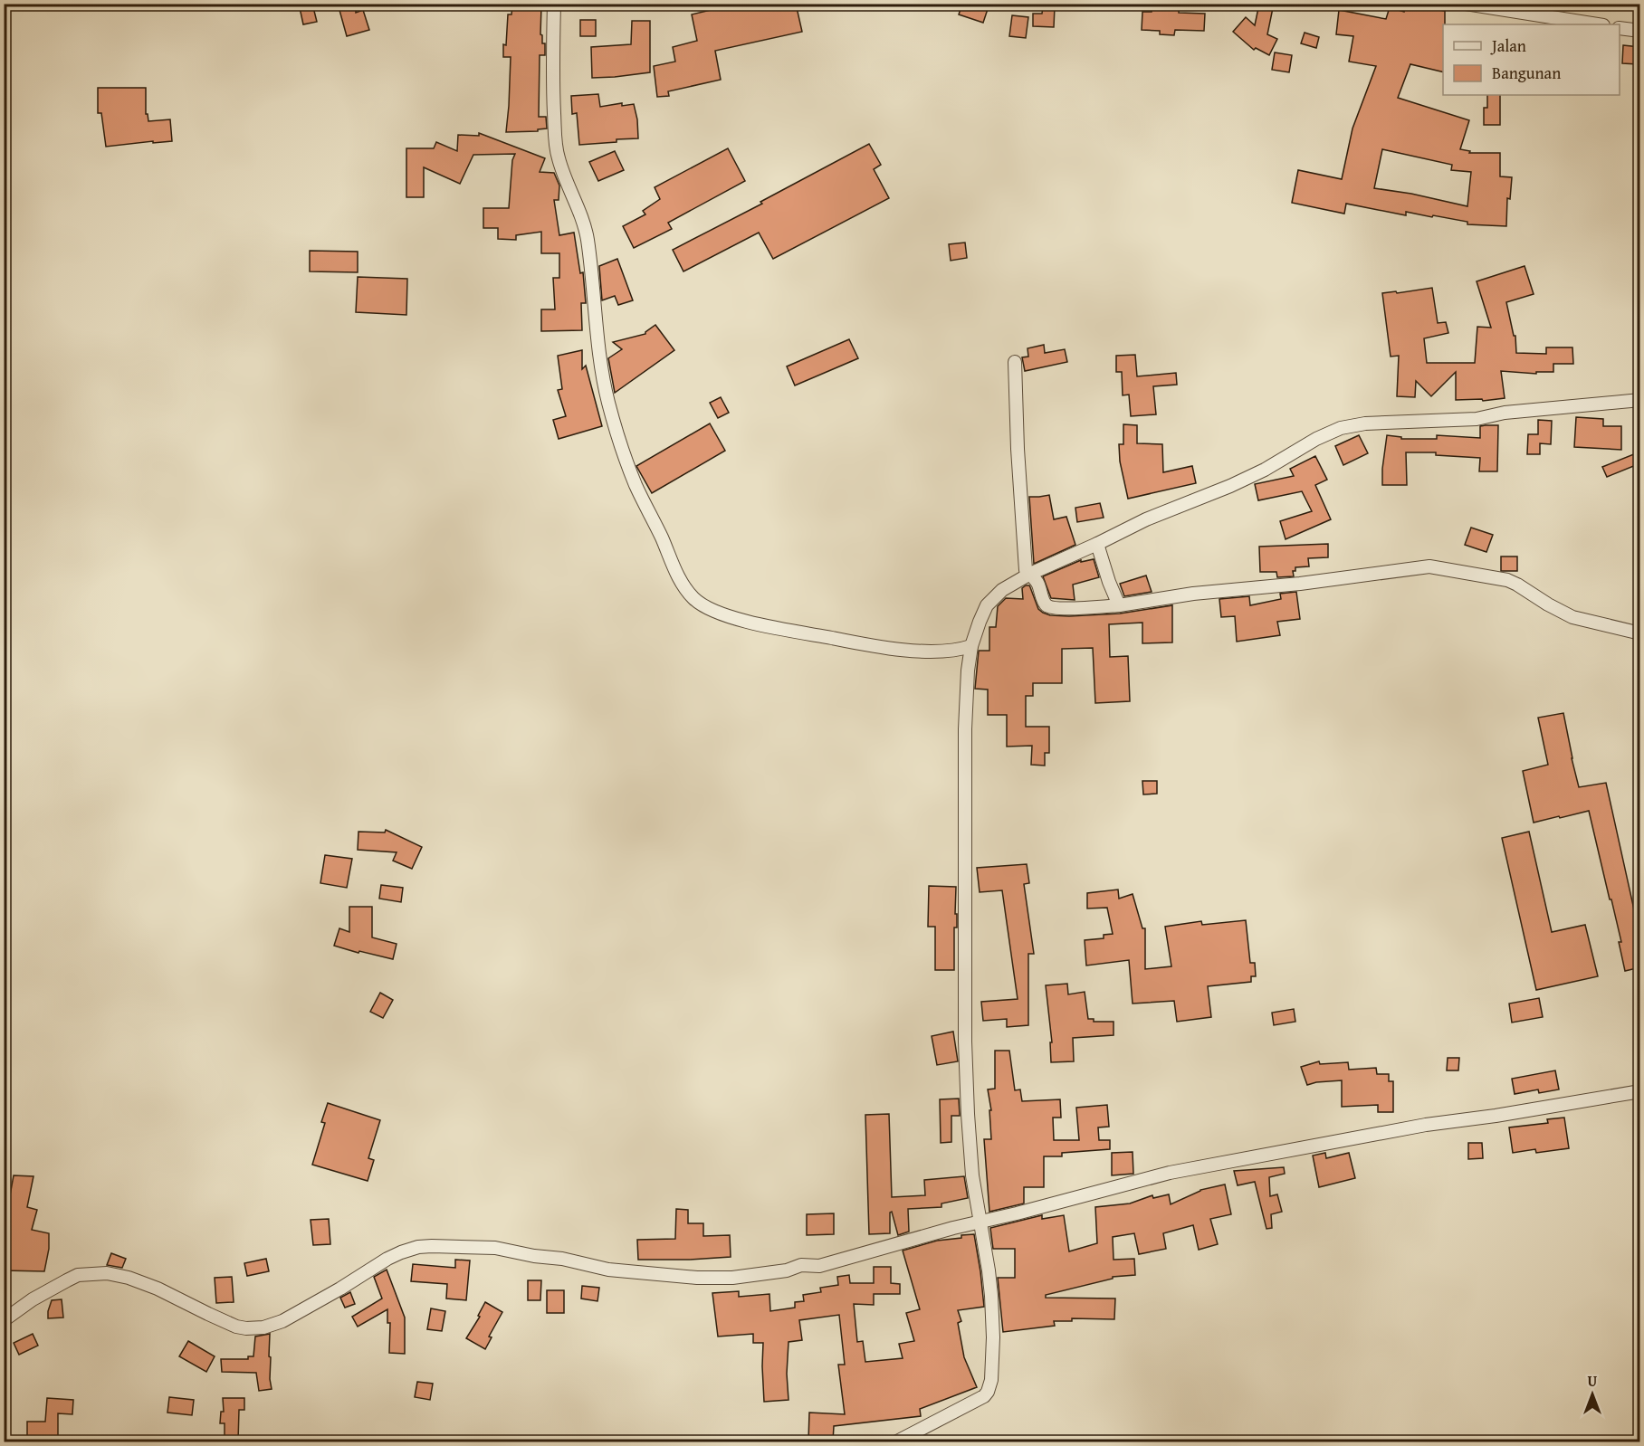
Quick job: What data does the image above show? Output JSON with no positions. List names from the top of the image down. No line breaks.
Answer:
{"legend":["Jalan","Bangunan"],"north":"top"}
